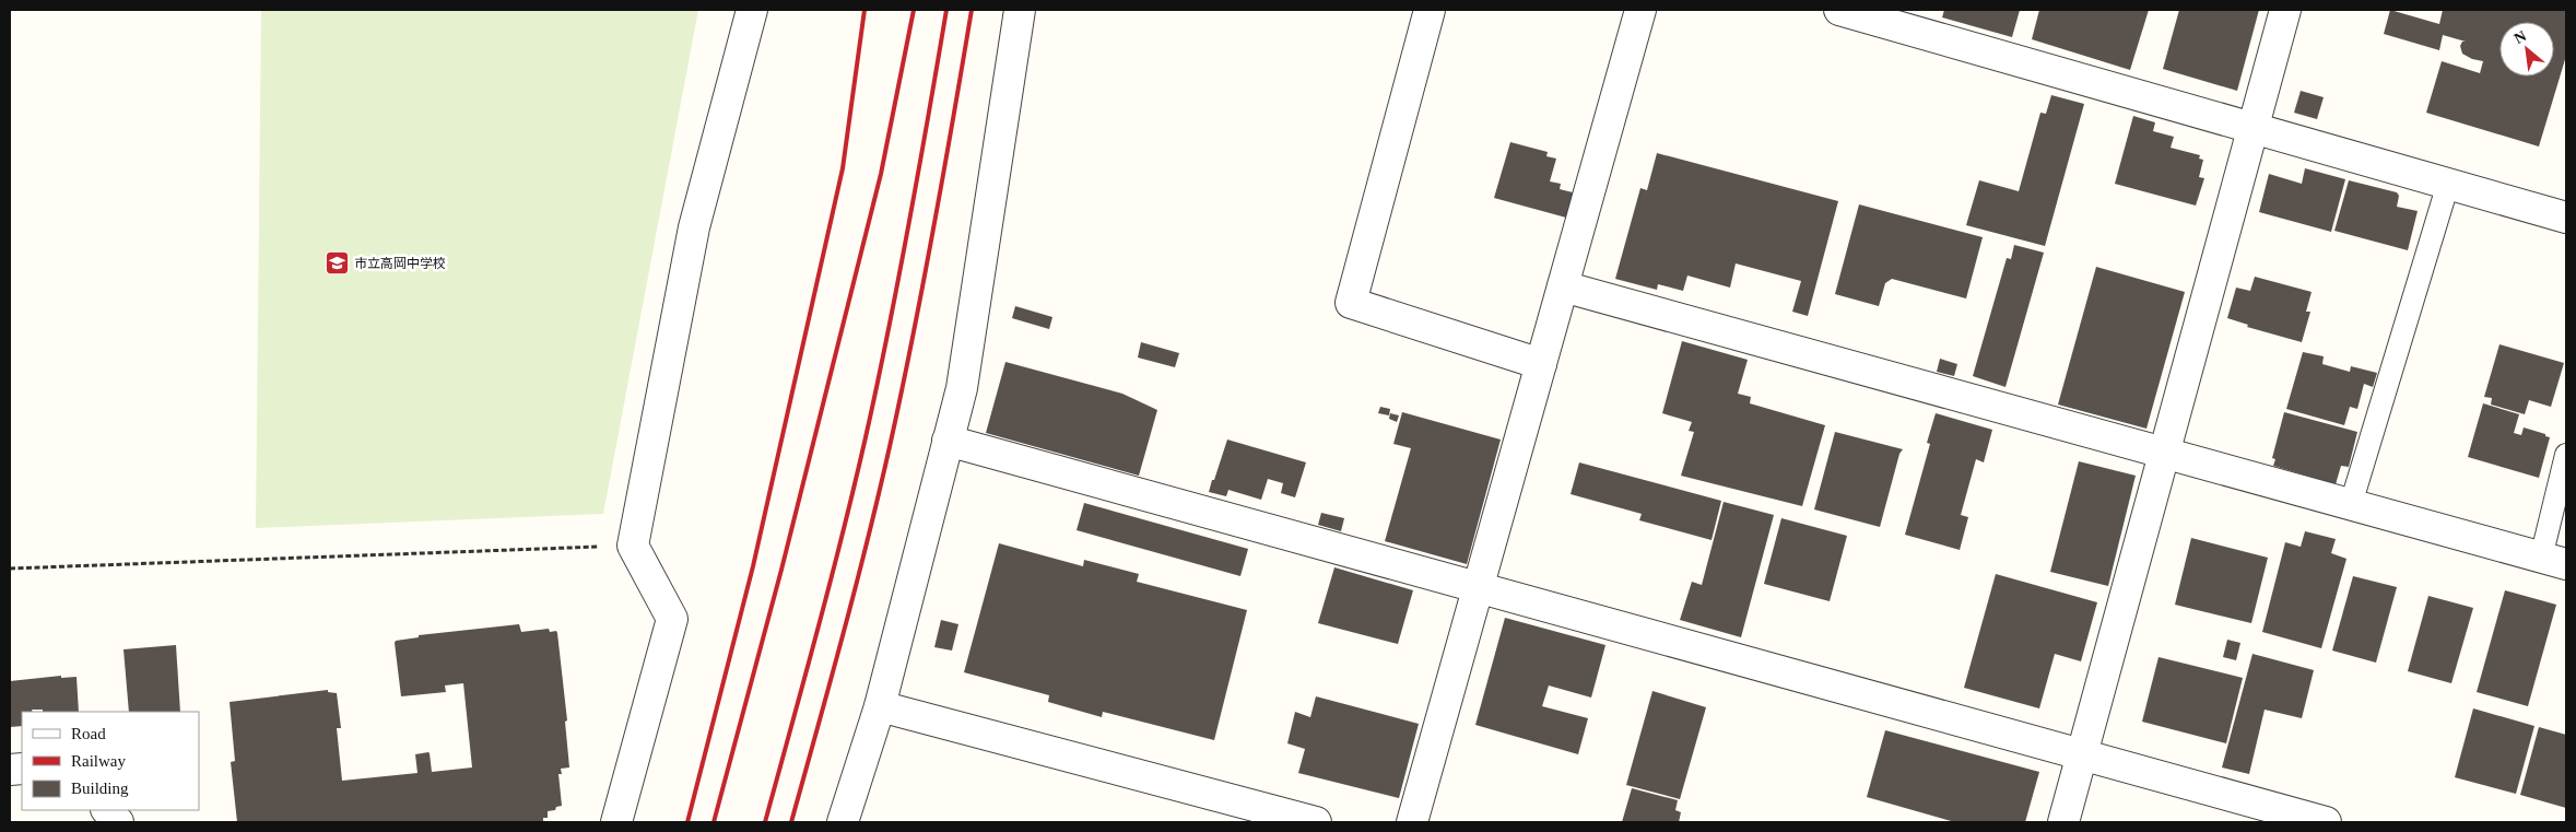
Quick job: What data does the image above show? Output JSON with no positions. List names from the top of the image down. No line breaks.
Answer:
{"places":{"school or university":["市立高岡中学校"]},"legend":["Road","Railway","Building"],"north":"top left"}
